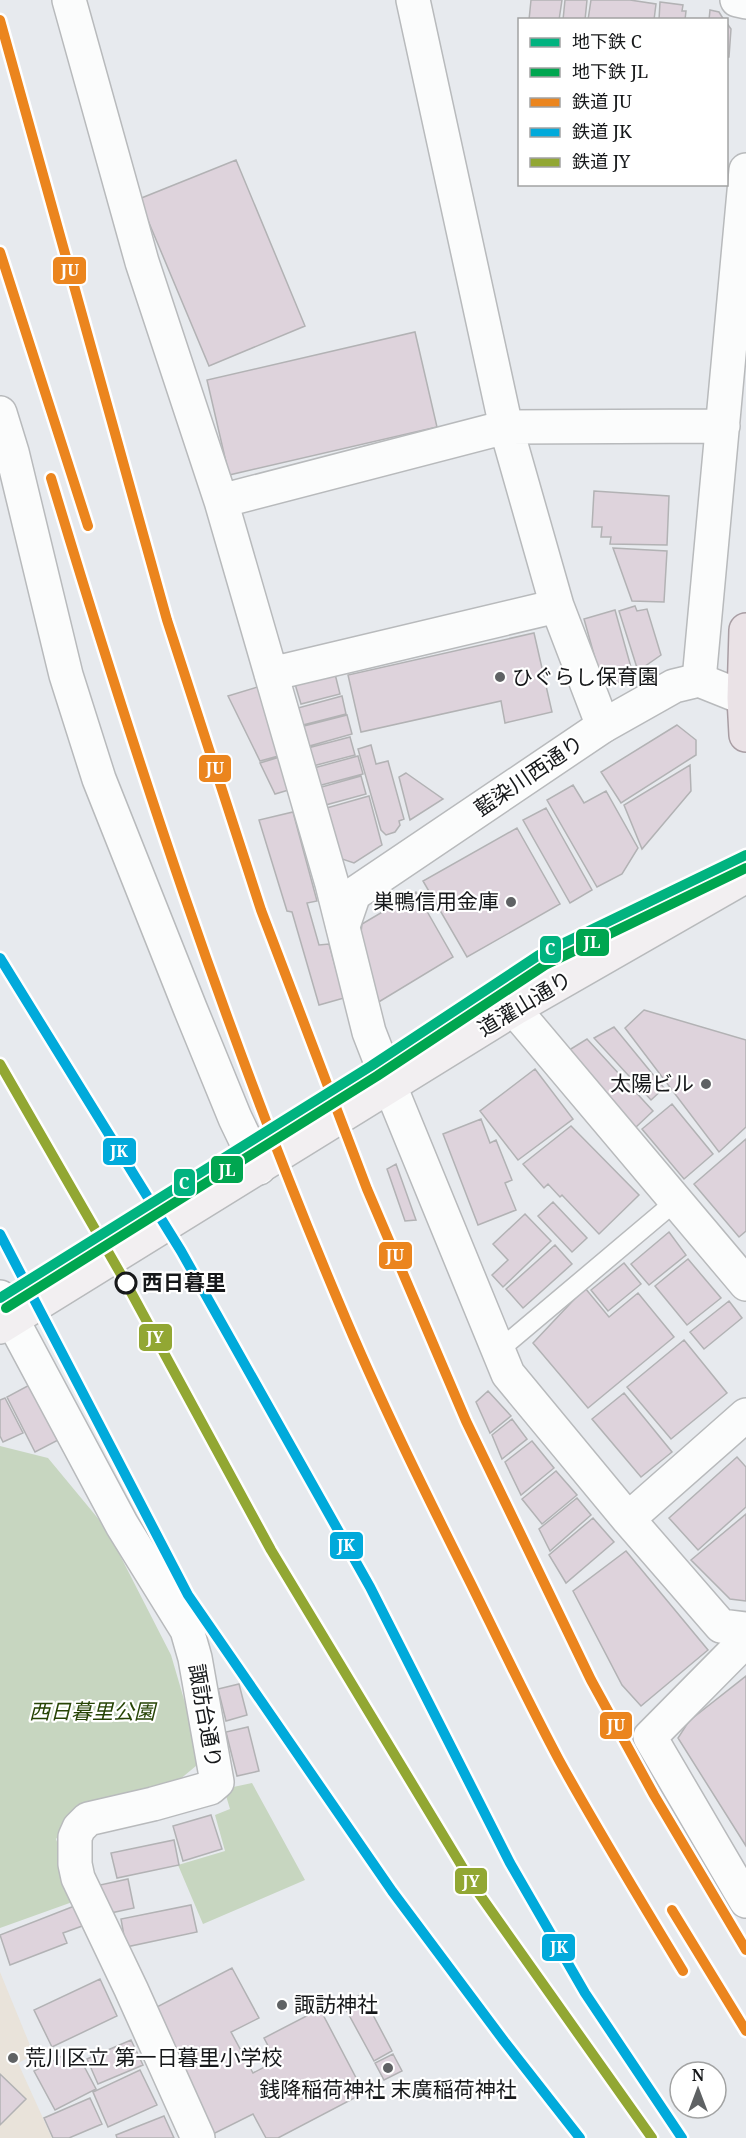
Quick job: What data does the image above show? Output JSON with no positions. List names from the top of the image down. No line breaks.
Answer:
{"streets":{"main road":["道灌山通り"],"street":["藍染川西通り","諏訪台通り"]},"crossings":[["道灌山通り","諏訪台通り"]],"parks":["西日暮里公園"],"places":["ひぐらし保育園","巣鴨信用金庫","太陽ビル","西日暮里","諏訪神社","荒川区立 第一日暮里小学校","銭降稲荷神社 末廣稲荷神社"],"lines":["rail line JU","metro line C","metro line JL","rail line JK","rail line JY"],"legend":["地下鉄 C","地下鉄 JL","鉄道 JU","鉄道 JK","鉄道 JY"],"north":"top"}
